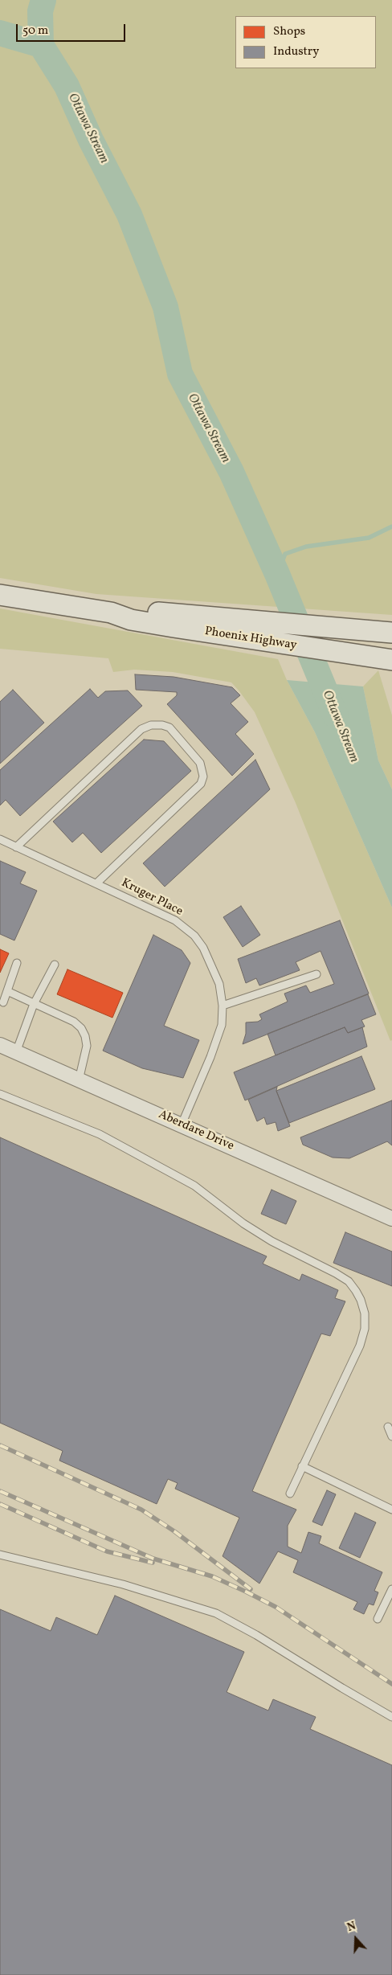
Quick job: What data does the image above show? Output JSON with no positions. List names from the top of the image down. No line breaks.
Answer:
{"streets":{"main road":["Phoenix Highway"],"street":["Aberdare Drive"],"lane":["Kruger Place"]},"crossings":[["Kruger Place","Aberdare Drive"]],"water":["Ottawa Stream"],"legend":["Shops","Industry"],"scale_bar":"50 m","north":"top"}
